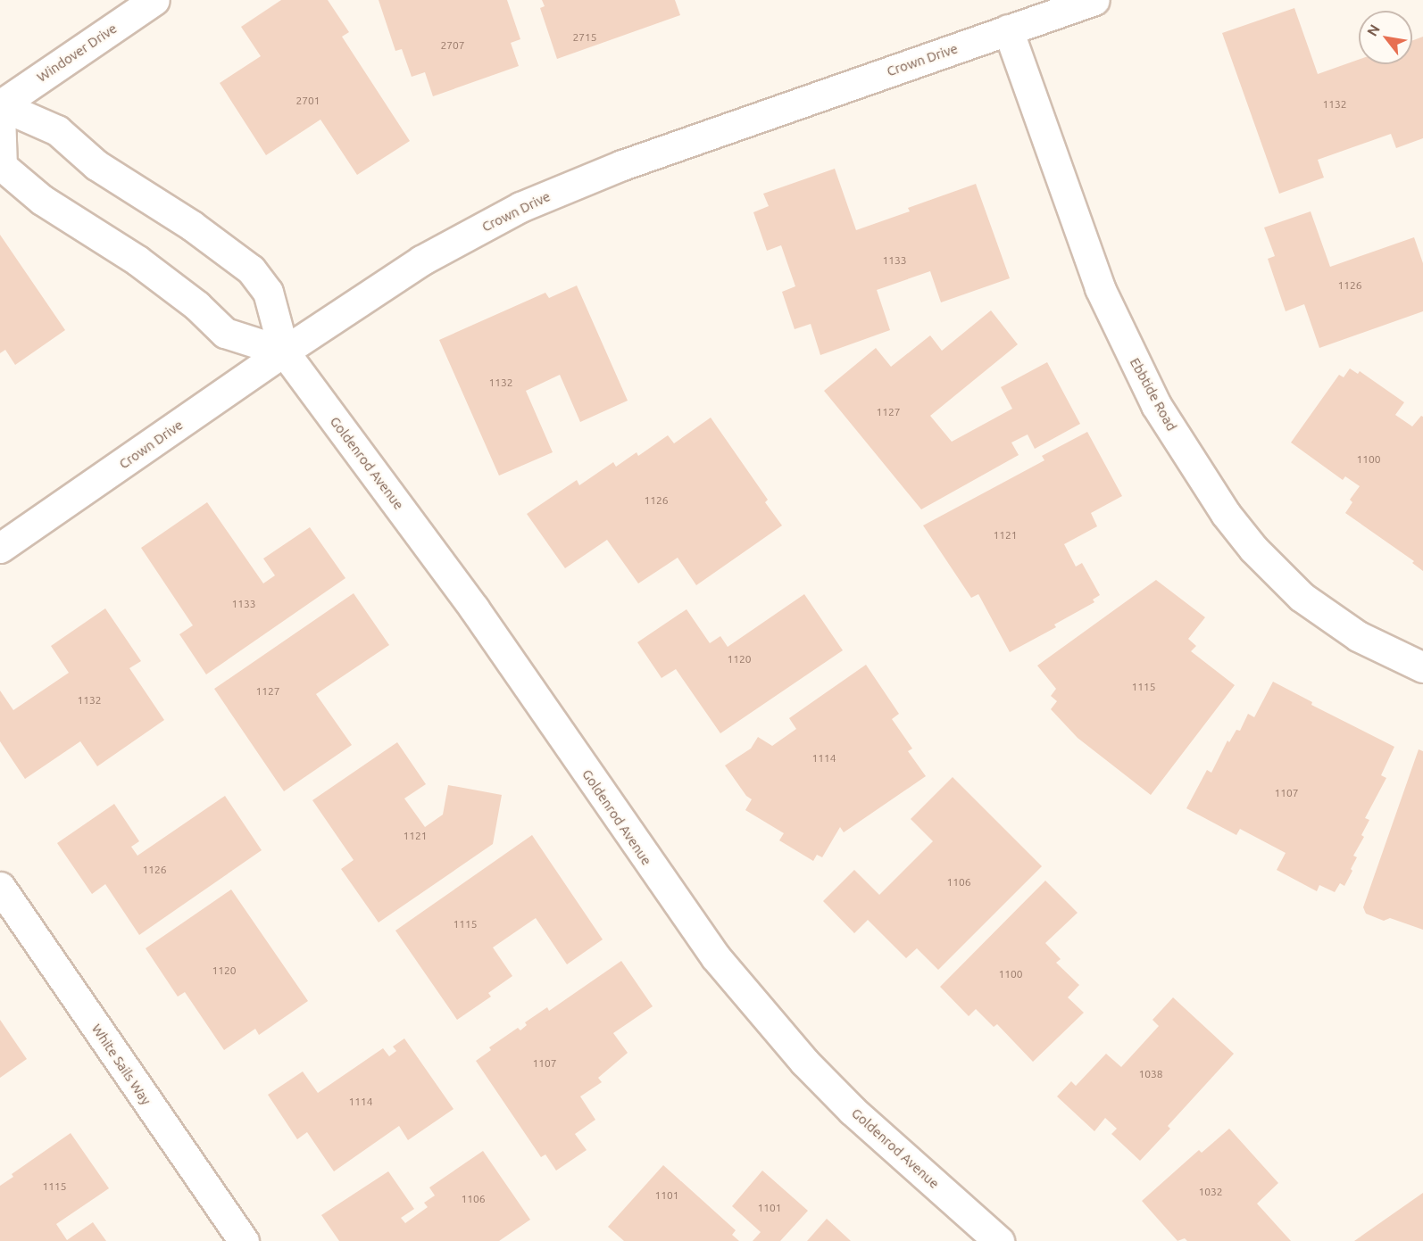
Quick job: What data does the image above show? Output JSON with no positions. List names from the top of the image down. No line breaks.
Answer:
{"streets":{"street":["Windover Drive","Crown Drive","Ebbtide Road","Goldenrod Avenue","White Sails Way"]},"crossings":[["Windover Drive","Goldenrod Avenue"],["Crown Drive","Ebbtide Road"],["Crown Drive","Goldenrod Avenue"]],"house_numbers":["2715","2707","2701","1132","1133","1126","1132","1127","1100","1126","1121","1133","1120","1115","1127","1132","1114","1107","1121","1126","1106","1115","1120","1100","1107","1038","1114","1115","1032","1101","1106","1101"],"north":"top left"}
